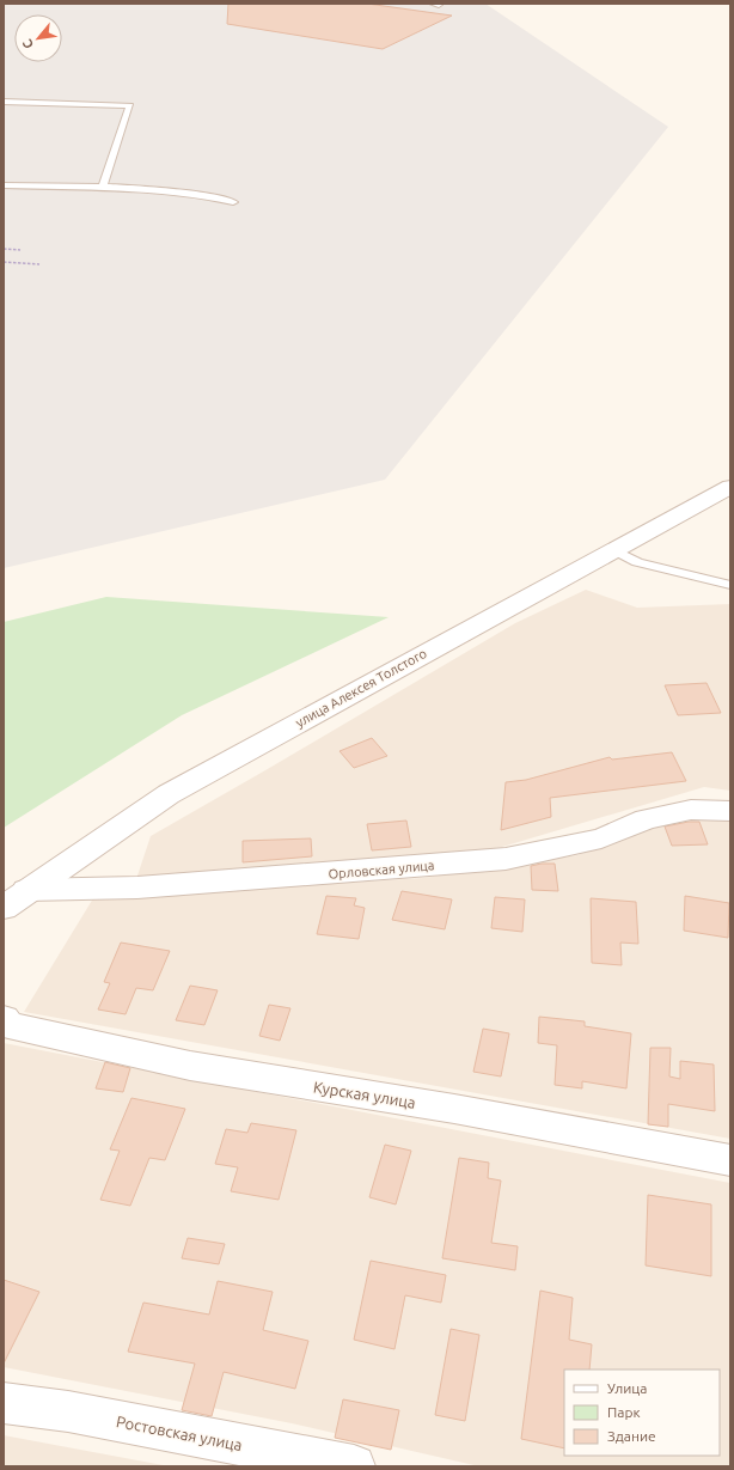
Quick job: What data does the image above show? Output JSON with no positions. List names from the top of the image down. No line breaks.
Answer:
{"streets":{"street":["улица Алексея Толстого","Орловская улица","Курская улица","Ростовская улица"]},"crossings":[["улица Алексея Толстого","Орловская улица"]],"legend":["Улица","Парк","Здание"],"north":"bottom left"}
